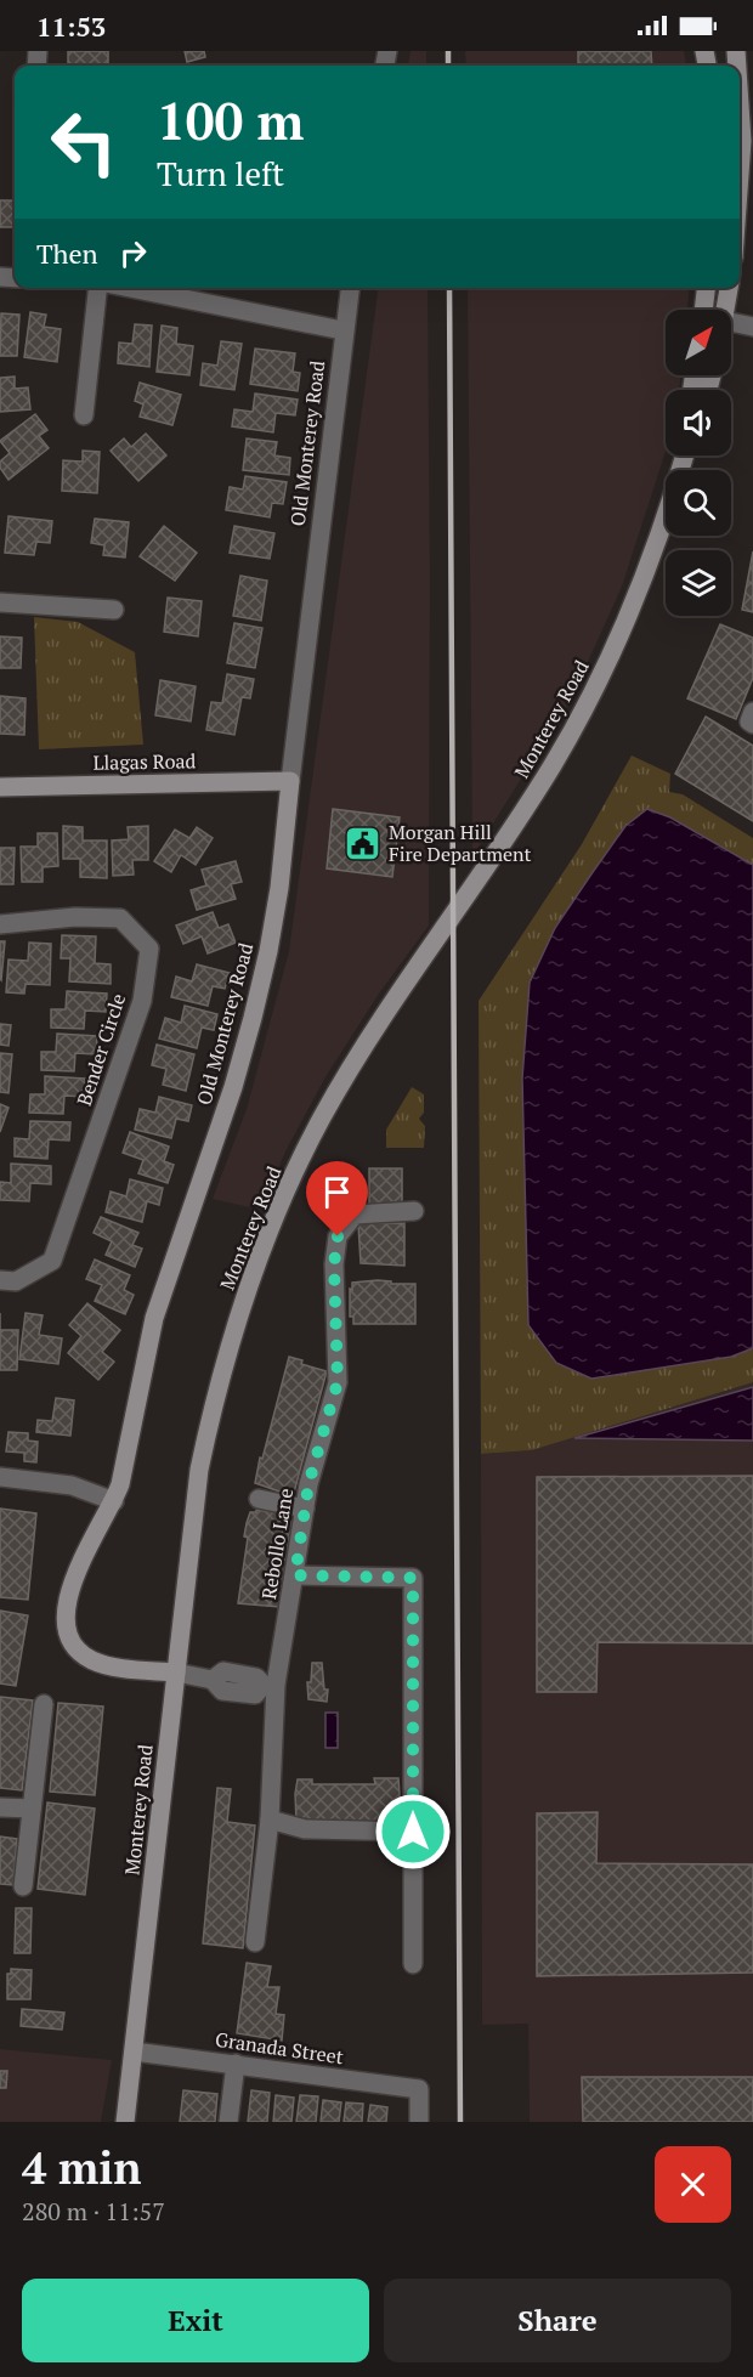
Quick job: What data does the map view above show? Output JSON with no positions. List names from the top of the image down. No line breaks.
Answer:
{"streets":{"main road":["Old Monterey Road","Monterey Road","Llagas Road"],"street":["Bender Circle","Rebollo Lane","Granada Street"]},"crossings":[["Old Monterey Road","Monterey Road"],["Old Monterey Road","Llagas Road"],["Monterey Road","Granada Street"]],"places":{"public building":["Morgan Hill Fire Department"]},"north":"top right","page":{"status":"11:53","turn":["100 m","Turn left"],"then":"Then","heading":["4 min","280 m · 11:57"],"buttons":["Exit","Share"]}}
